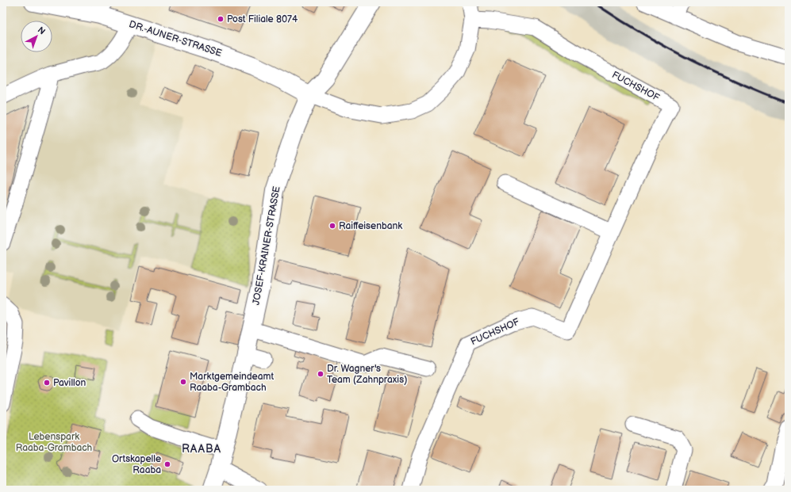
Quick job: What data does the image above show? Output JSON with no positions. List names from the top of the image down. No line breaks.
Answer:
{"streets":{"main road":["DR.-AUNER-STRASSE","JOSEF-KRAINER-STRASSE"],"street":["FUCHSHOF"]},"crossings":[["DR.-AUNER-STRASSE","JOSEF-KRAINER-STRASSE"]],"districts":["RAABA"],"parks":["Lebenspark Raaba-Grambach"],"places":["Post Filiale 8074","Raiffeisenbank","Dr. Wagner's Team (Zahnpraxis)","Marktgemeindeamt Raaba-Grambach","Pavillon","Ortskapelle Raaba"],"north":"top right"}
